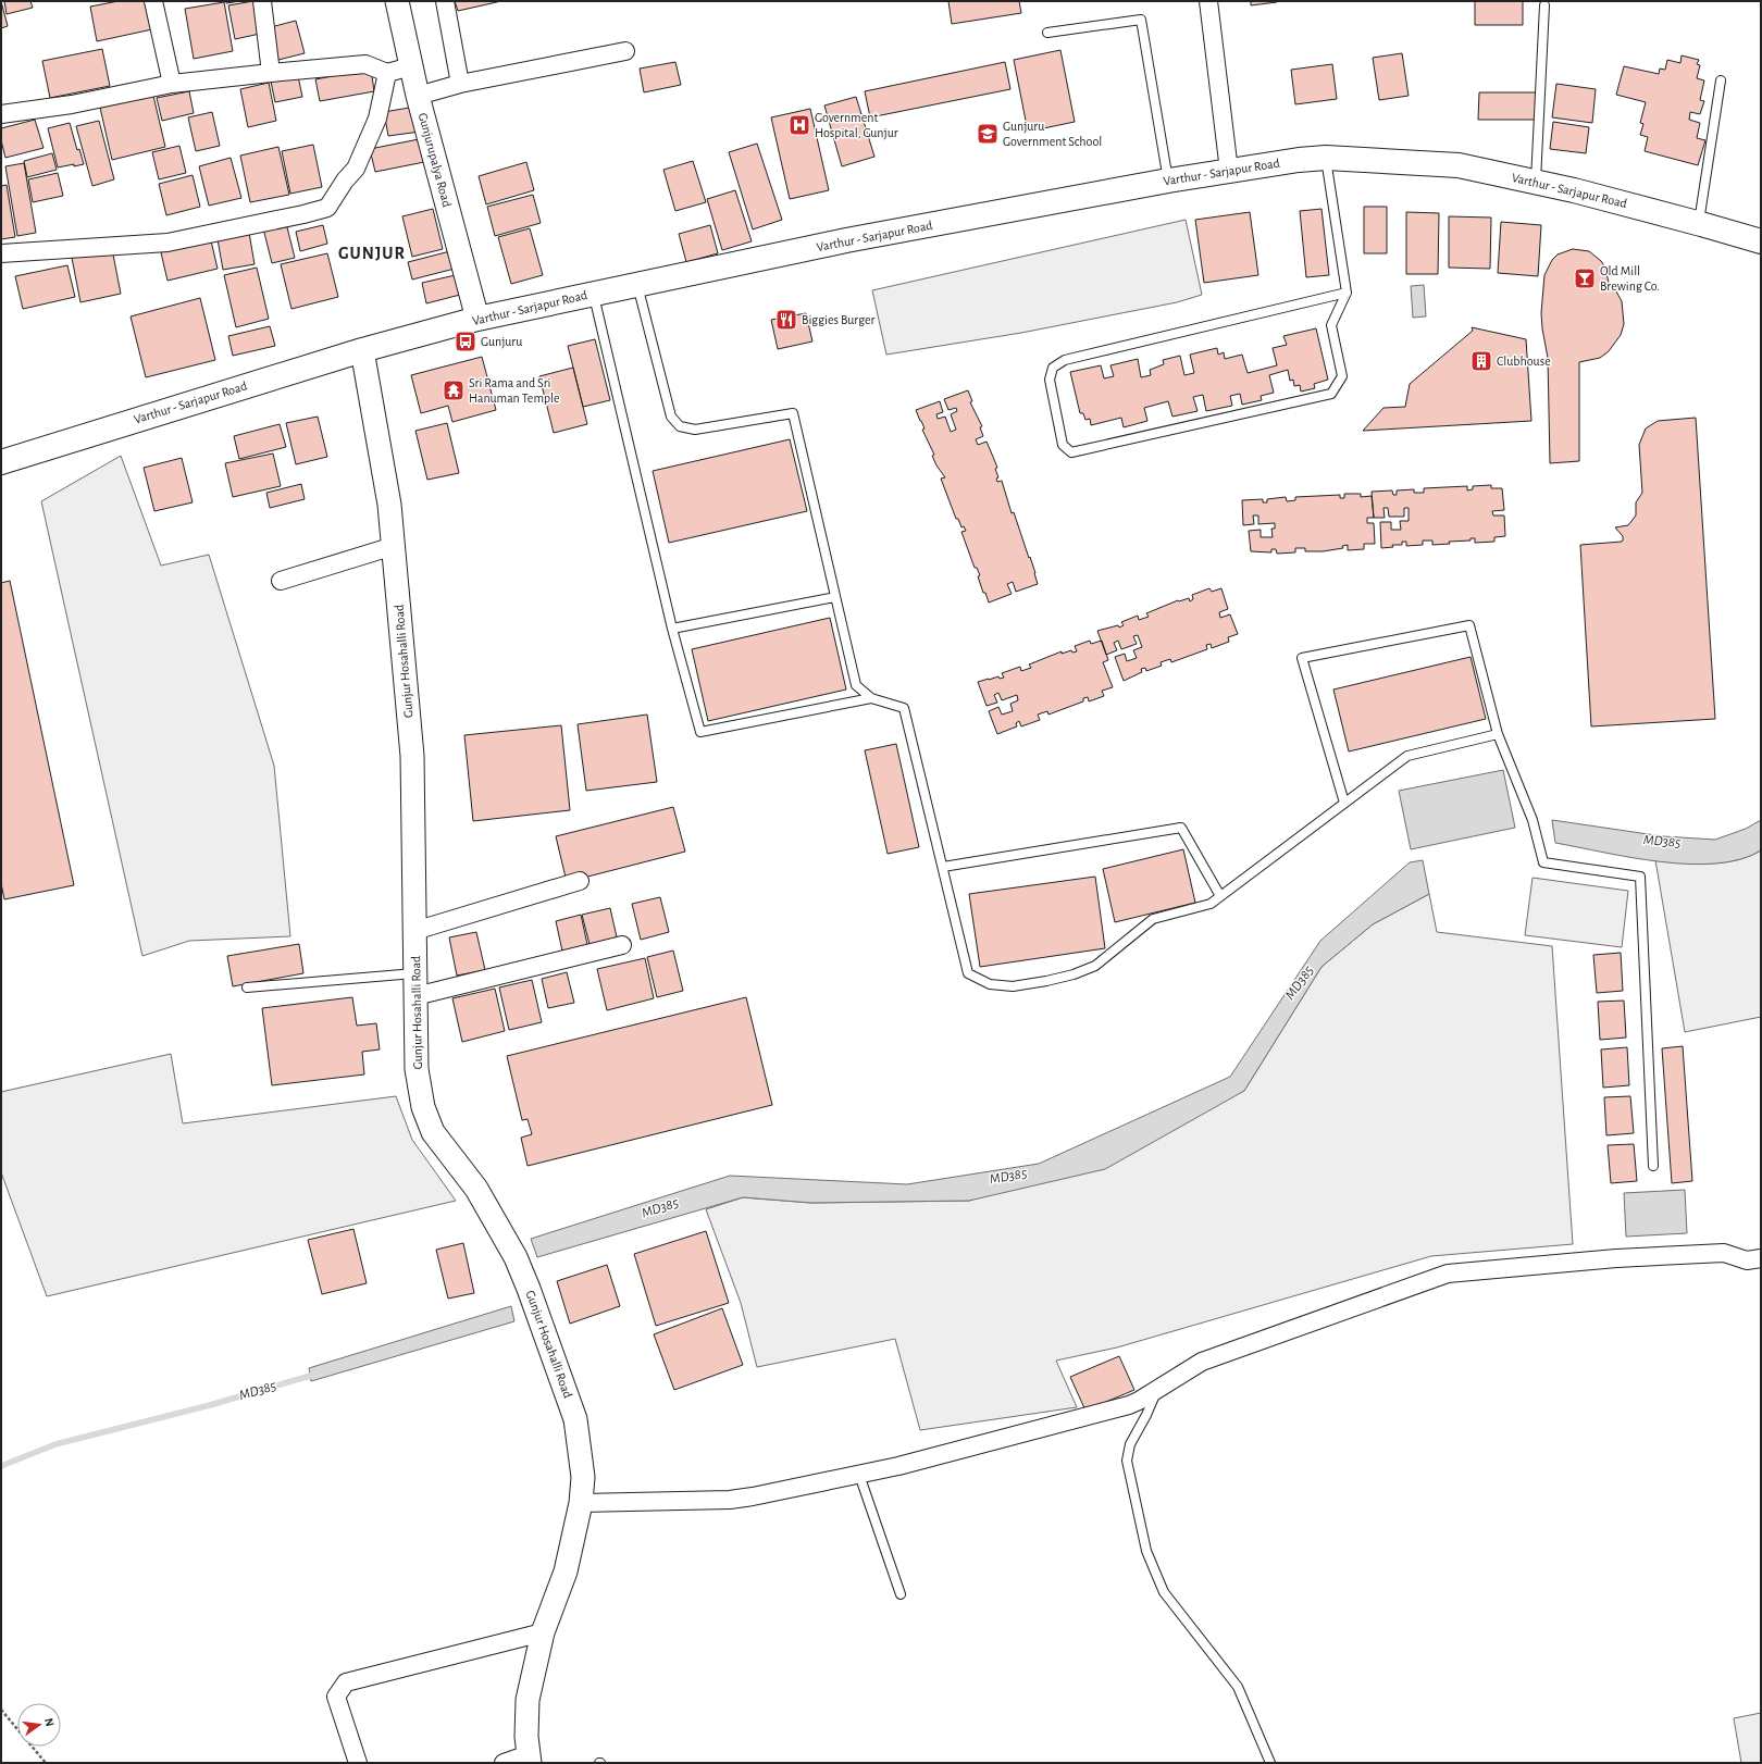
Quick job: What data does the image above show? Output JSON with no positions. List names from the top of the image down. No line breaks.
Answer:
{"streets":{"main road":["Varthur - Sarjapur Road"],"street":["Gunjurupalya Road","Gunjur Hosahalli Road"]},"crossings":[["Gunjurupalya Road","Varthur - Sarjapur Road"],["Varthur - Sarjapur Road","Gunjur Hosahalli Road"]],"districts":["GUNJUR"],"water":["MD385"],"places":{"hospital":["Government Hospital, Gunjur"],"school or university":["Gunjuru Government School"],"bar":["Old Mill Brewing Co."],"restaurant":["Biggies Burger"],"bus stop":["Gunjuru"],"building":["Clubhouse"],"temple":["Sri Rama and Sri Hanuman Temple"]},"north":"right"}
